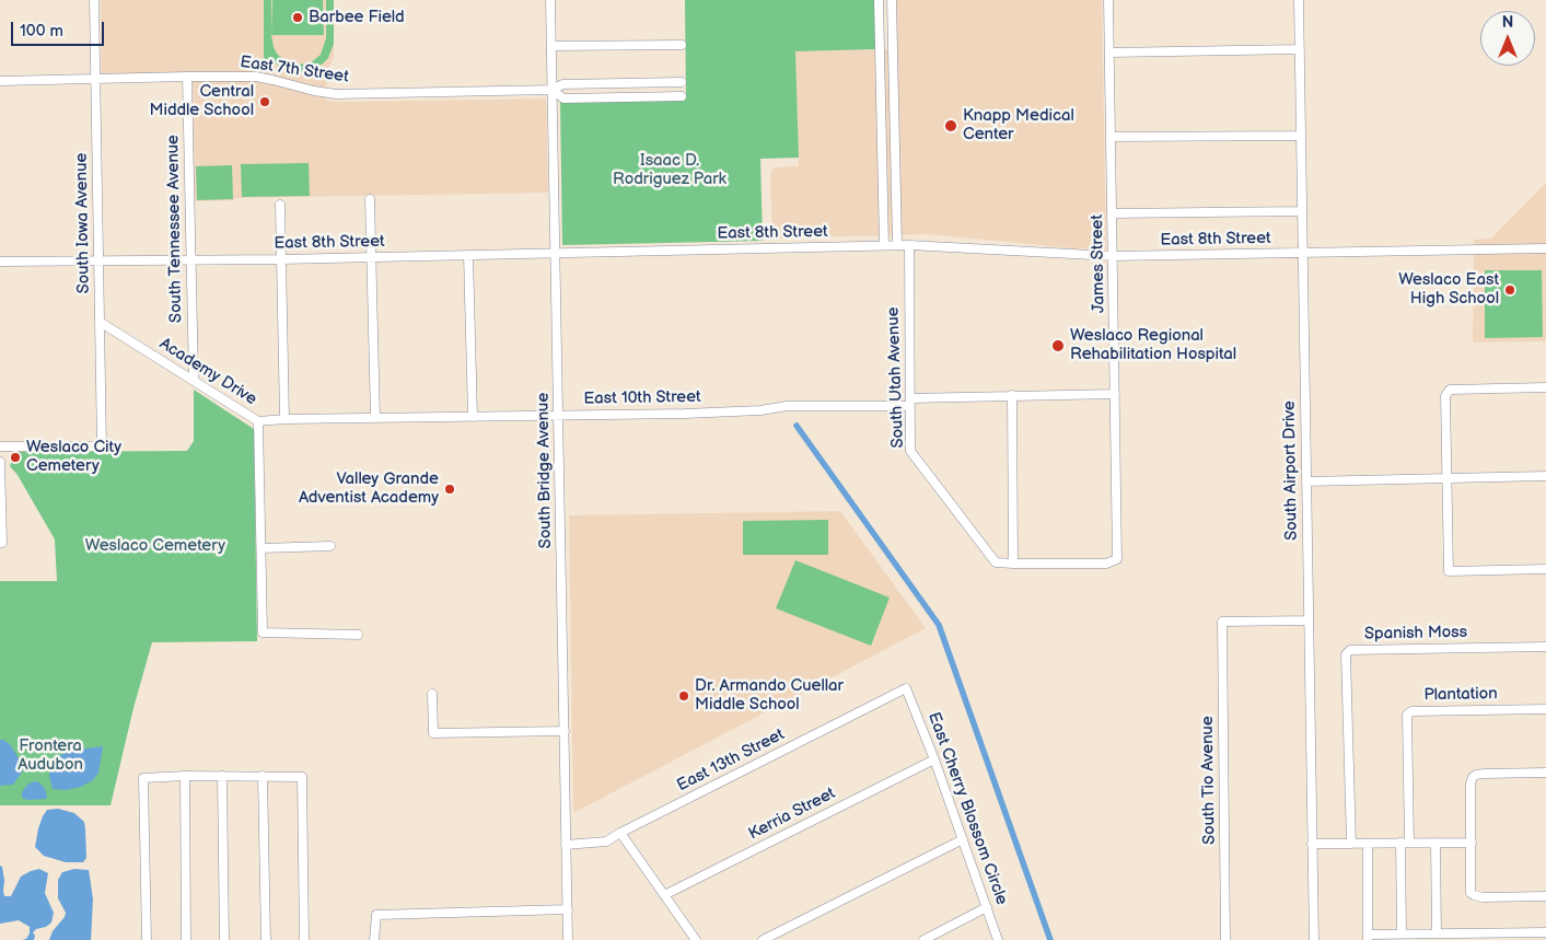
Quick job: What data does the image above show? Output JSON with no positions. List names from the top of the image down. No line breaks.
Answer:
{"streets":{"street":["East 7th Street","South Iowa Avenue","South Tennessee Avenue","East 8th Street","James Street","Academy Drive","South Utah Avenue","East 10th Street","South Bridge Avenue","South Airport Drive","Spanish Moss","Plantation","East 13th Street","South Tio Avenue","East Cherry Blossom Circle","Kerria Street"]},"crossings":[["East 7th Street","South Iowa Avenue"],["East 7th Street","South Tennessee Avenue"],["East 7th Street","South Bridge Avenue"],["South Iowa Avenue","East 8th Street"],["South Iowa Avenue","Academy Drive"],["South Tennessee Avenue","East 8th Street"],["South Tennessee Avenue","Academy Drive"],["East 8th Street","James Street"],["East 8th Street","South Utah Avenue"],["East 8th Street","South Bridge Avenue"],["East 8th Street","South Airport Drive"],["James Street","South Utah Avenue"],["James Street","East 10th Street"],["Academy Drive","East 10th Street"],["South Utah Avenue","East 10th Street"],["East 10th Street","South Bridge Avenue"],["South Bridge Avenue","East 13th Street"],["South Airport Drive","South Tio Avenue"],["East 13th Street","East Cherry Blossom Circle"],["East Cherry Blossom Circle","Kerria Street"]],"parks":["Isaac D. Rodriguez Park","Weslaco Cemetery","Frontera Audubon"],"places":["Barbee Field","Central Middle School","Knapp Medical Center","Weslaco East High School","Weslaco Regional Rehabilitation Hospital","Weslaco City Cemetery","Valley Grande Adventist Academy","Dr. Armando Cuellar Middle School"],"scale_bar":"100 m","north":"top"}
